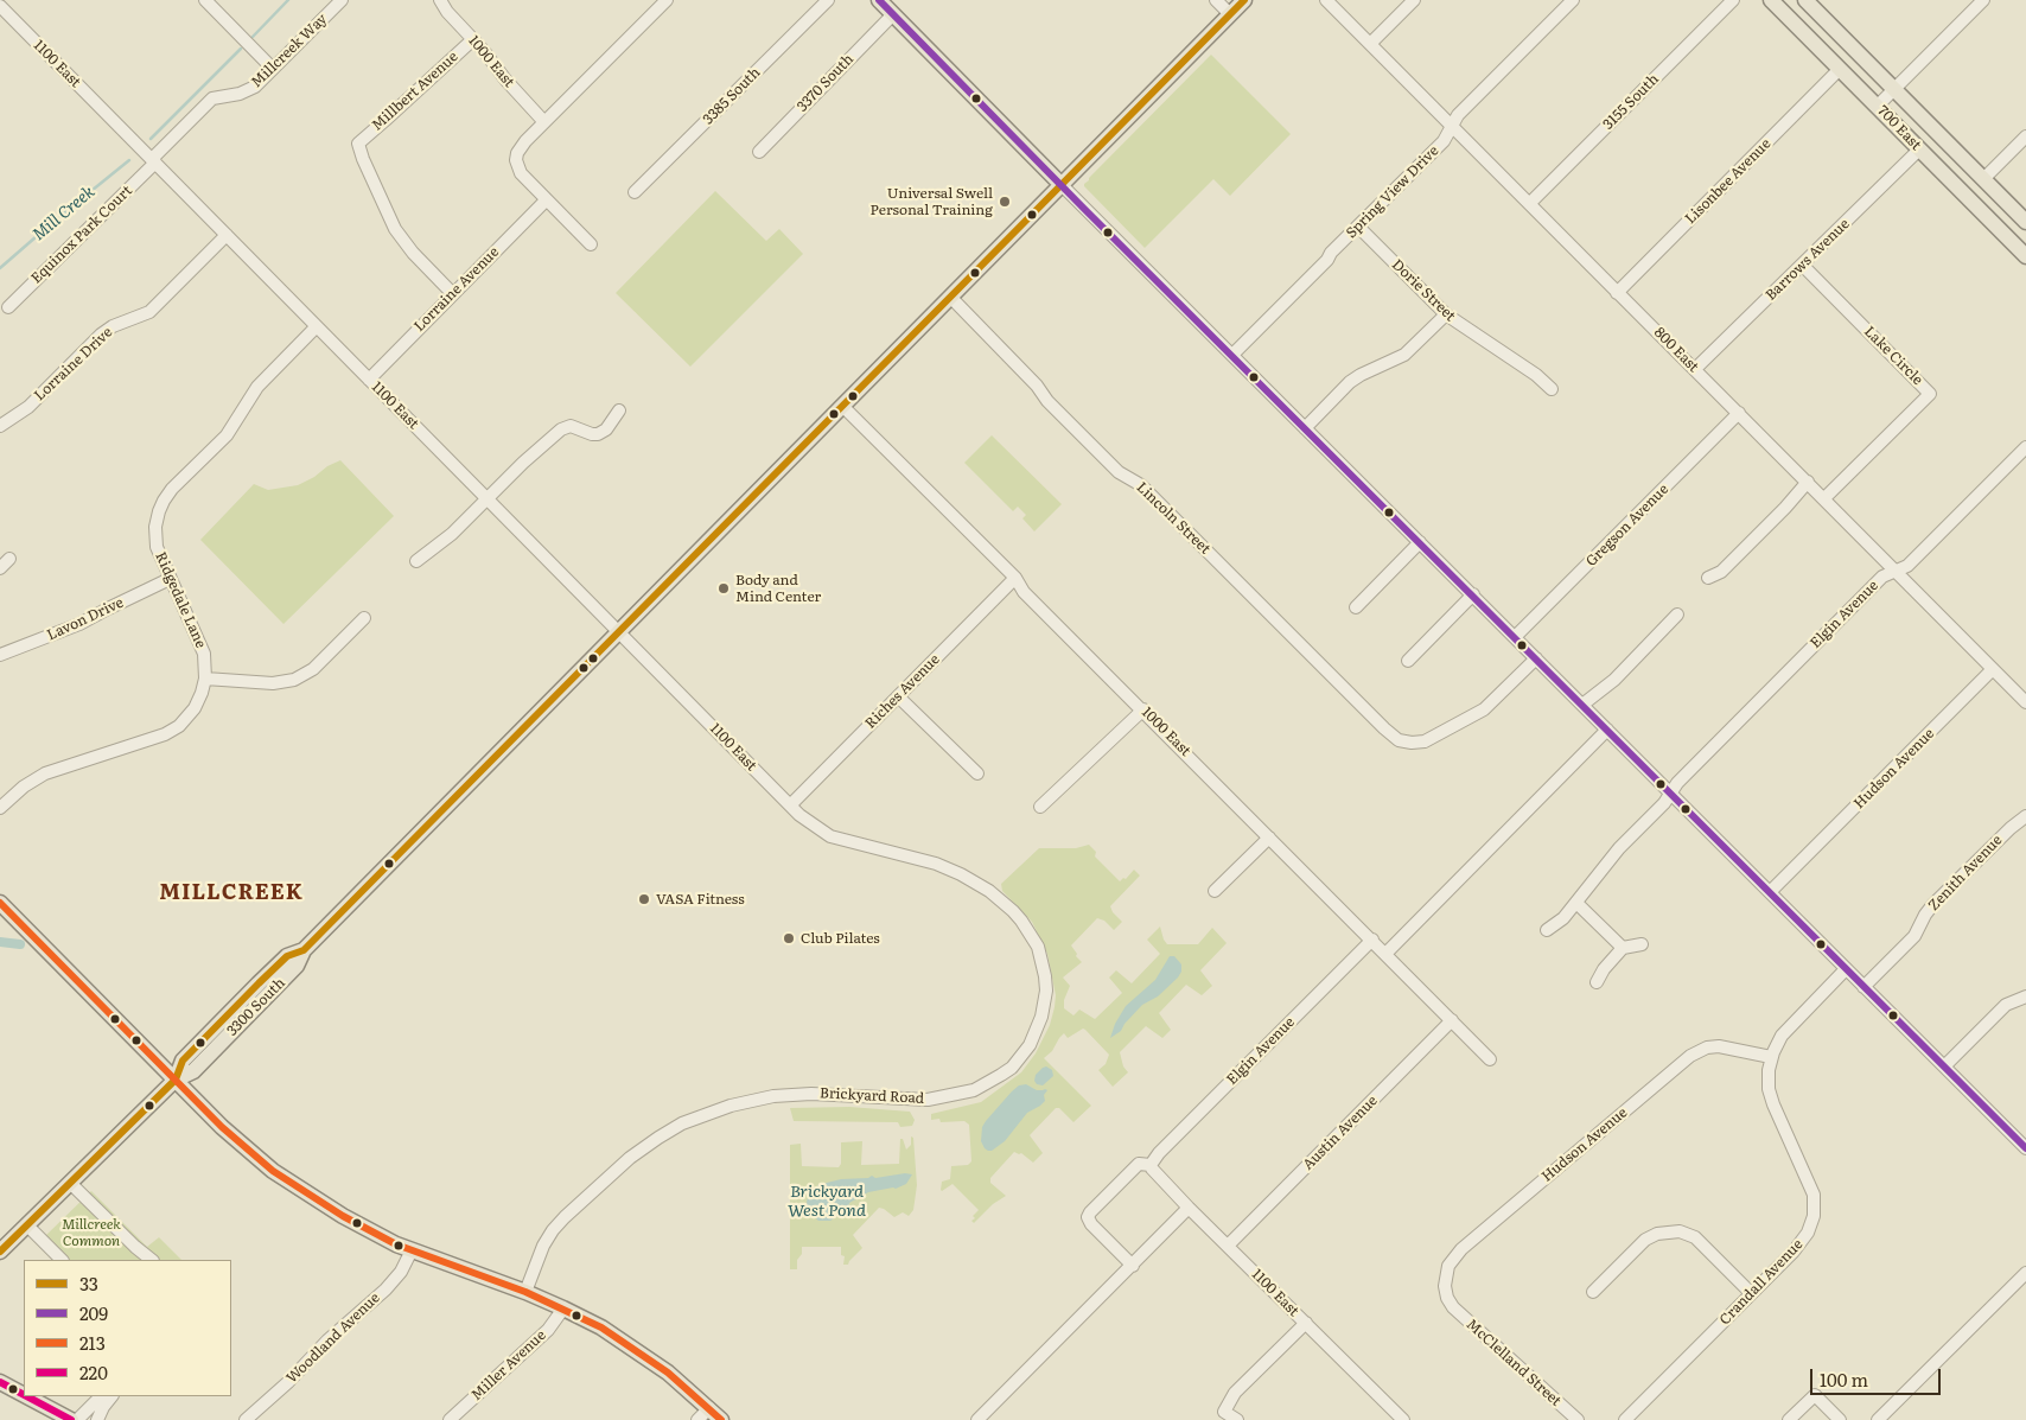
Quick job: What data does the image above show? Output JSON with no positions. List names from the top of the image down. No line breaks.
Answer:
{"streets":{"main road":["700 East","3300 South"],"street":["Millcreek Way","1000 East","1100 East","3370 South","Millbert Avenue","3385 South","3155 South","Lisonbee Avenue","Spring View Drive","Equinox Park Court","Barrows Avenue","Lorraine Avenue","Dorie Street","800 East","Lake Circle","Lorraine Drive","Lincoln Street","Gregson Avenue","Ridgedale Lane","Elgin Avenue","Lavon Drive","Riches Avenue","Hudson Avenue","Zenith Avenue","Brickyard Road","Austin Avenue","Crandall Avenue","Woodland Avenue","McClelland Street","Miller Avenue"]},"crossings":[["Millcreek Way","1100 East"],["Millcreek Way","Equinox Park Court"],["1000 East","Millbert Avenue"],["1000 East","Elgin Avenue"],["1000 East","Riches Avenue"],["1000 East","3300 South"],["1000 East","Austin Avenue"],["1100 East","Equinox Park Court"],["1100 East","Lorraine Avenue"],["1100 East","Lorraine Drive"],["1100 East","Ridgedale Lane"],["1100 East","Elgin Avenue"],["1100 East","Riches Avenue"],["1100 East","3300 South"],["1100 East","Brickyard Road"],["1100 East","Austin Avenue"],["Millbert Avenue","Lorraine Avenue"],["3155 South","800 East"],["700 East","Lisonbee Avenue"],["700 East","Barrows Avenue"],["Lisonbee Avenue","800 East"],["Spring View Drive","Dorie Street"],["Spring View Drive","800 East"],["Barrows Avenue","800 East"],["Barrows Avenue","Lake Circle"],["800 East","Lake Circle"],["800 East","Gregson Avenue"],["800 East","Elgin Avenue"],["800 East","Hudson Avenue"],["Lincoln Street","3300 South"],["Ridgedale Lane","Lavon Drive"],["Riches Avenue","Brickyard Road"],["Hudson Avenue","Crandall Avenue"],["Hudson Avenue","McClelland Street"]],"districts":["MILLCREEK"],"water":["Mill Creek","Brickyard West Pond"],"parks":["Millcreek Common"],"places":["Universal Swell Personal Training","Body and Mind Center","VASA Fitness","Club Pilates"],"lines":["transit line 33","transit line 209","transit line 213","transit line 220"],"legend":["33","209","213","220"],"scale_bar":"100 m"}
